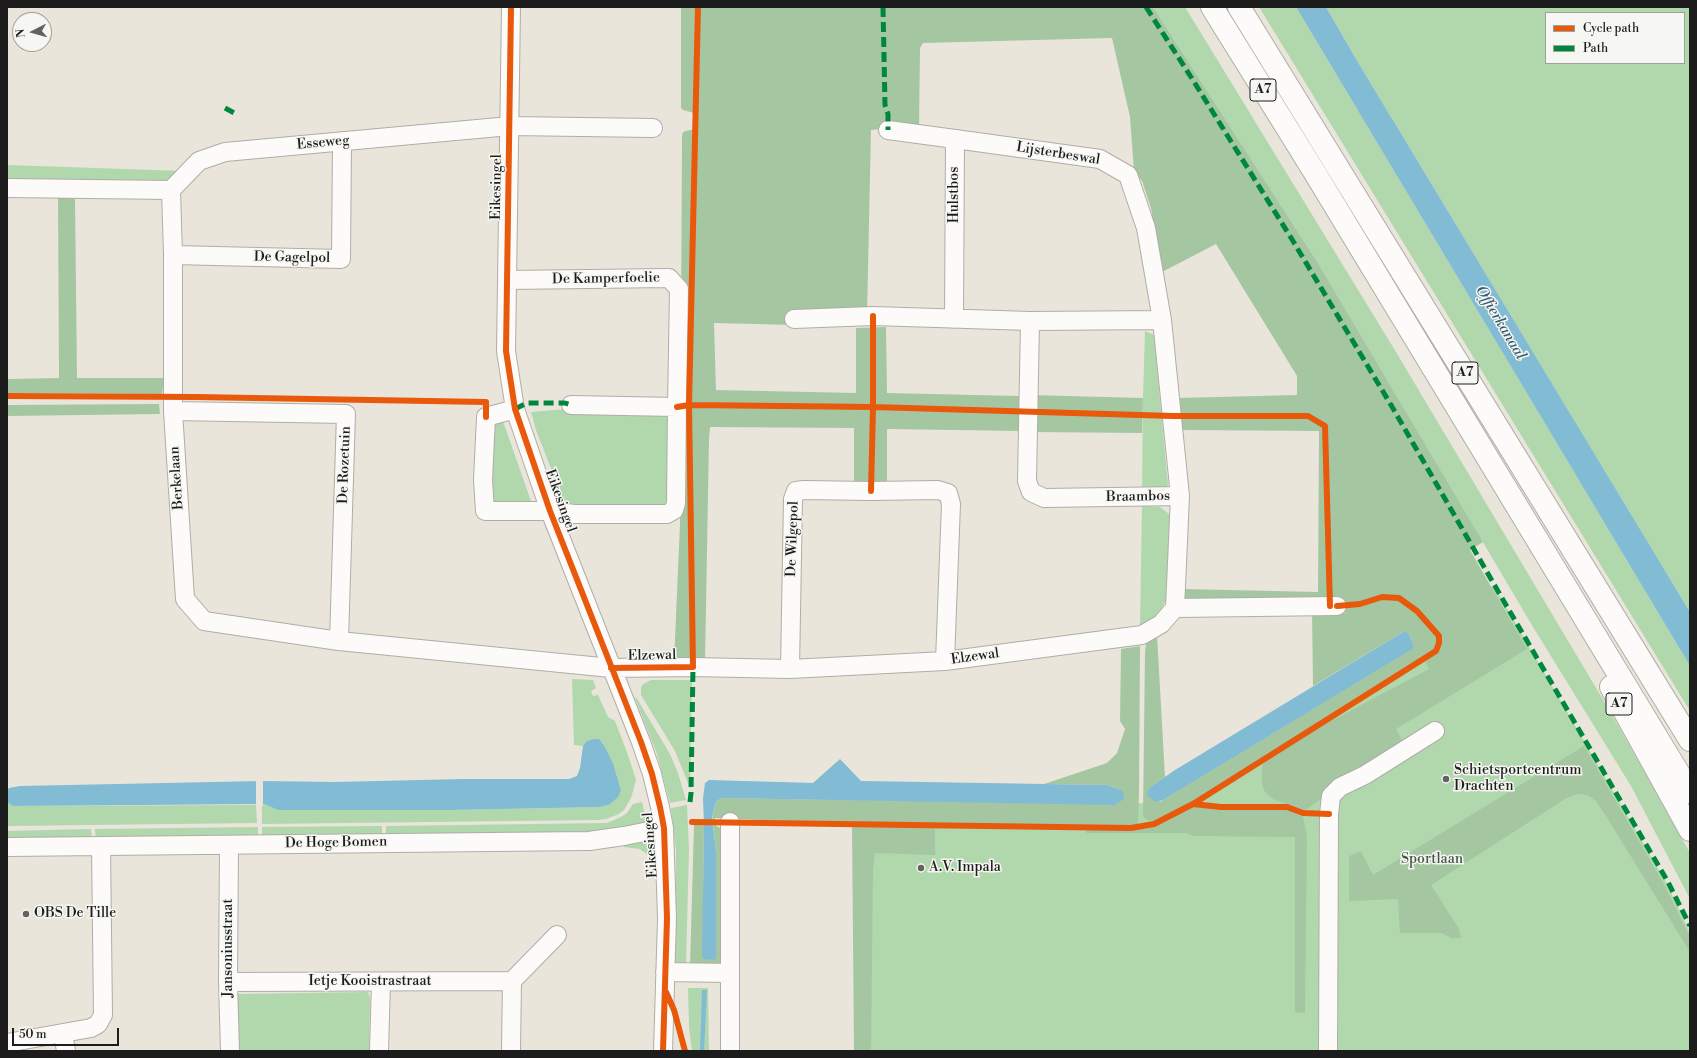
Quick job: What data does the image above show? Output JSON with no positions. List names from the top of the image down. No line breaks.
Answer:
{"streets":{"highway":["A7"],"street":["Esseweg","Lijsterbeswal","Eikesingel","Hulstbos","De Gagelpol","De Kamperfoelie","De Rozetuin","Berkelaan","Braambos","De Wilgepol","Elzewal","De Hoge Bomen","Jansoniusstraat","Ietje Kooistrastraat"]},"crossings":[["Esseweg","Eikesingel"],["Esseweg","De Gagelpol"],["Esseweg","Berkelaan"],["Lijsterbeswal","Hulstbos"],["Lijsterbeswal","Braambos"],["Eikesingel","De Kamperfoelie"],["Eikesingel","Elzewal"],["Eikesingel","De Hoge Bomen"],["De Gagelpol","Berkelaan"],["De Rozetuin","Berkelaan"],["De Rozetuin","Elzewal"],["Berkelaan","Elzewal"],["De Wilgepol","Elzewal"],["De Hoge Bomen","Jansoniusstraat"],["Jansoniusstraat","Ietje Kooistrastraat"]],"water":["Offierkanaal"],"parks":["Sportlaan"],"places":["Schietsportcentrum Drachten","A.V. Impala","OBS De Tille"],"legend":["Cycle path","Path"],"scale_bar":"50 m","north":"left"}
